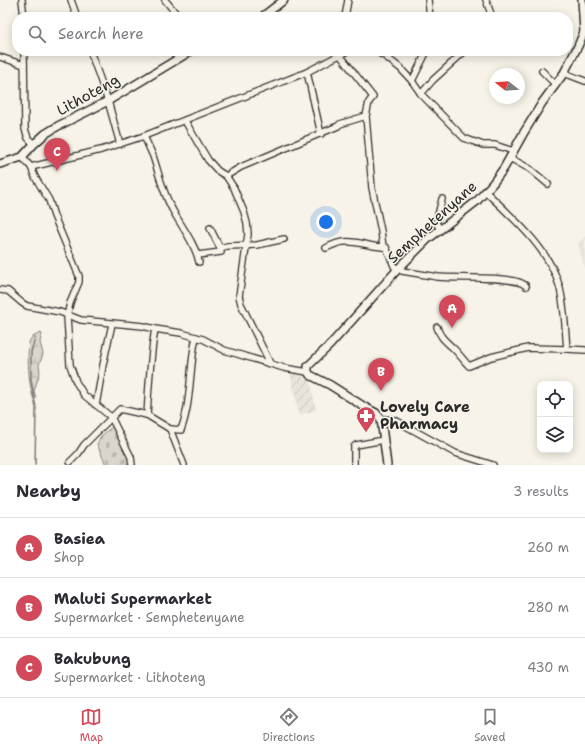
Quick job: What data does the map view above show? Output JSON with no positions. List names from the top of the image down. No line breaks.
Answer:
{"streets":{"main road":["Lithoteng","Semphetenyane"]},"places":{"pharmacy":["Lovely Care Pharmacy"]},"north":"left","page":{"search":"Search here","pins":["C","A","B"],"heading":["Nearby","3 results"],"list":[{"mark":"A","name":"Basiea","note":"Shop","value":"260 m"},{"mark":"B","name":"Maluti Supermarket","note":"Supermarket · Semphetenyane","value":"280 m"},{"mark":"C","name":"Bakubung","note":"Supermarket · Lithoteng","value":"430 m"}],"nav":["Map","Directions","Saved"]}}
